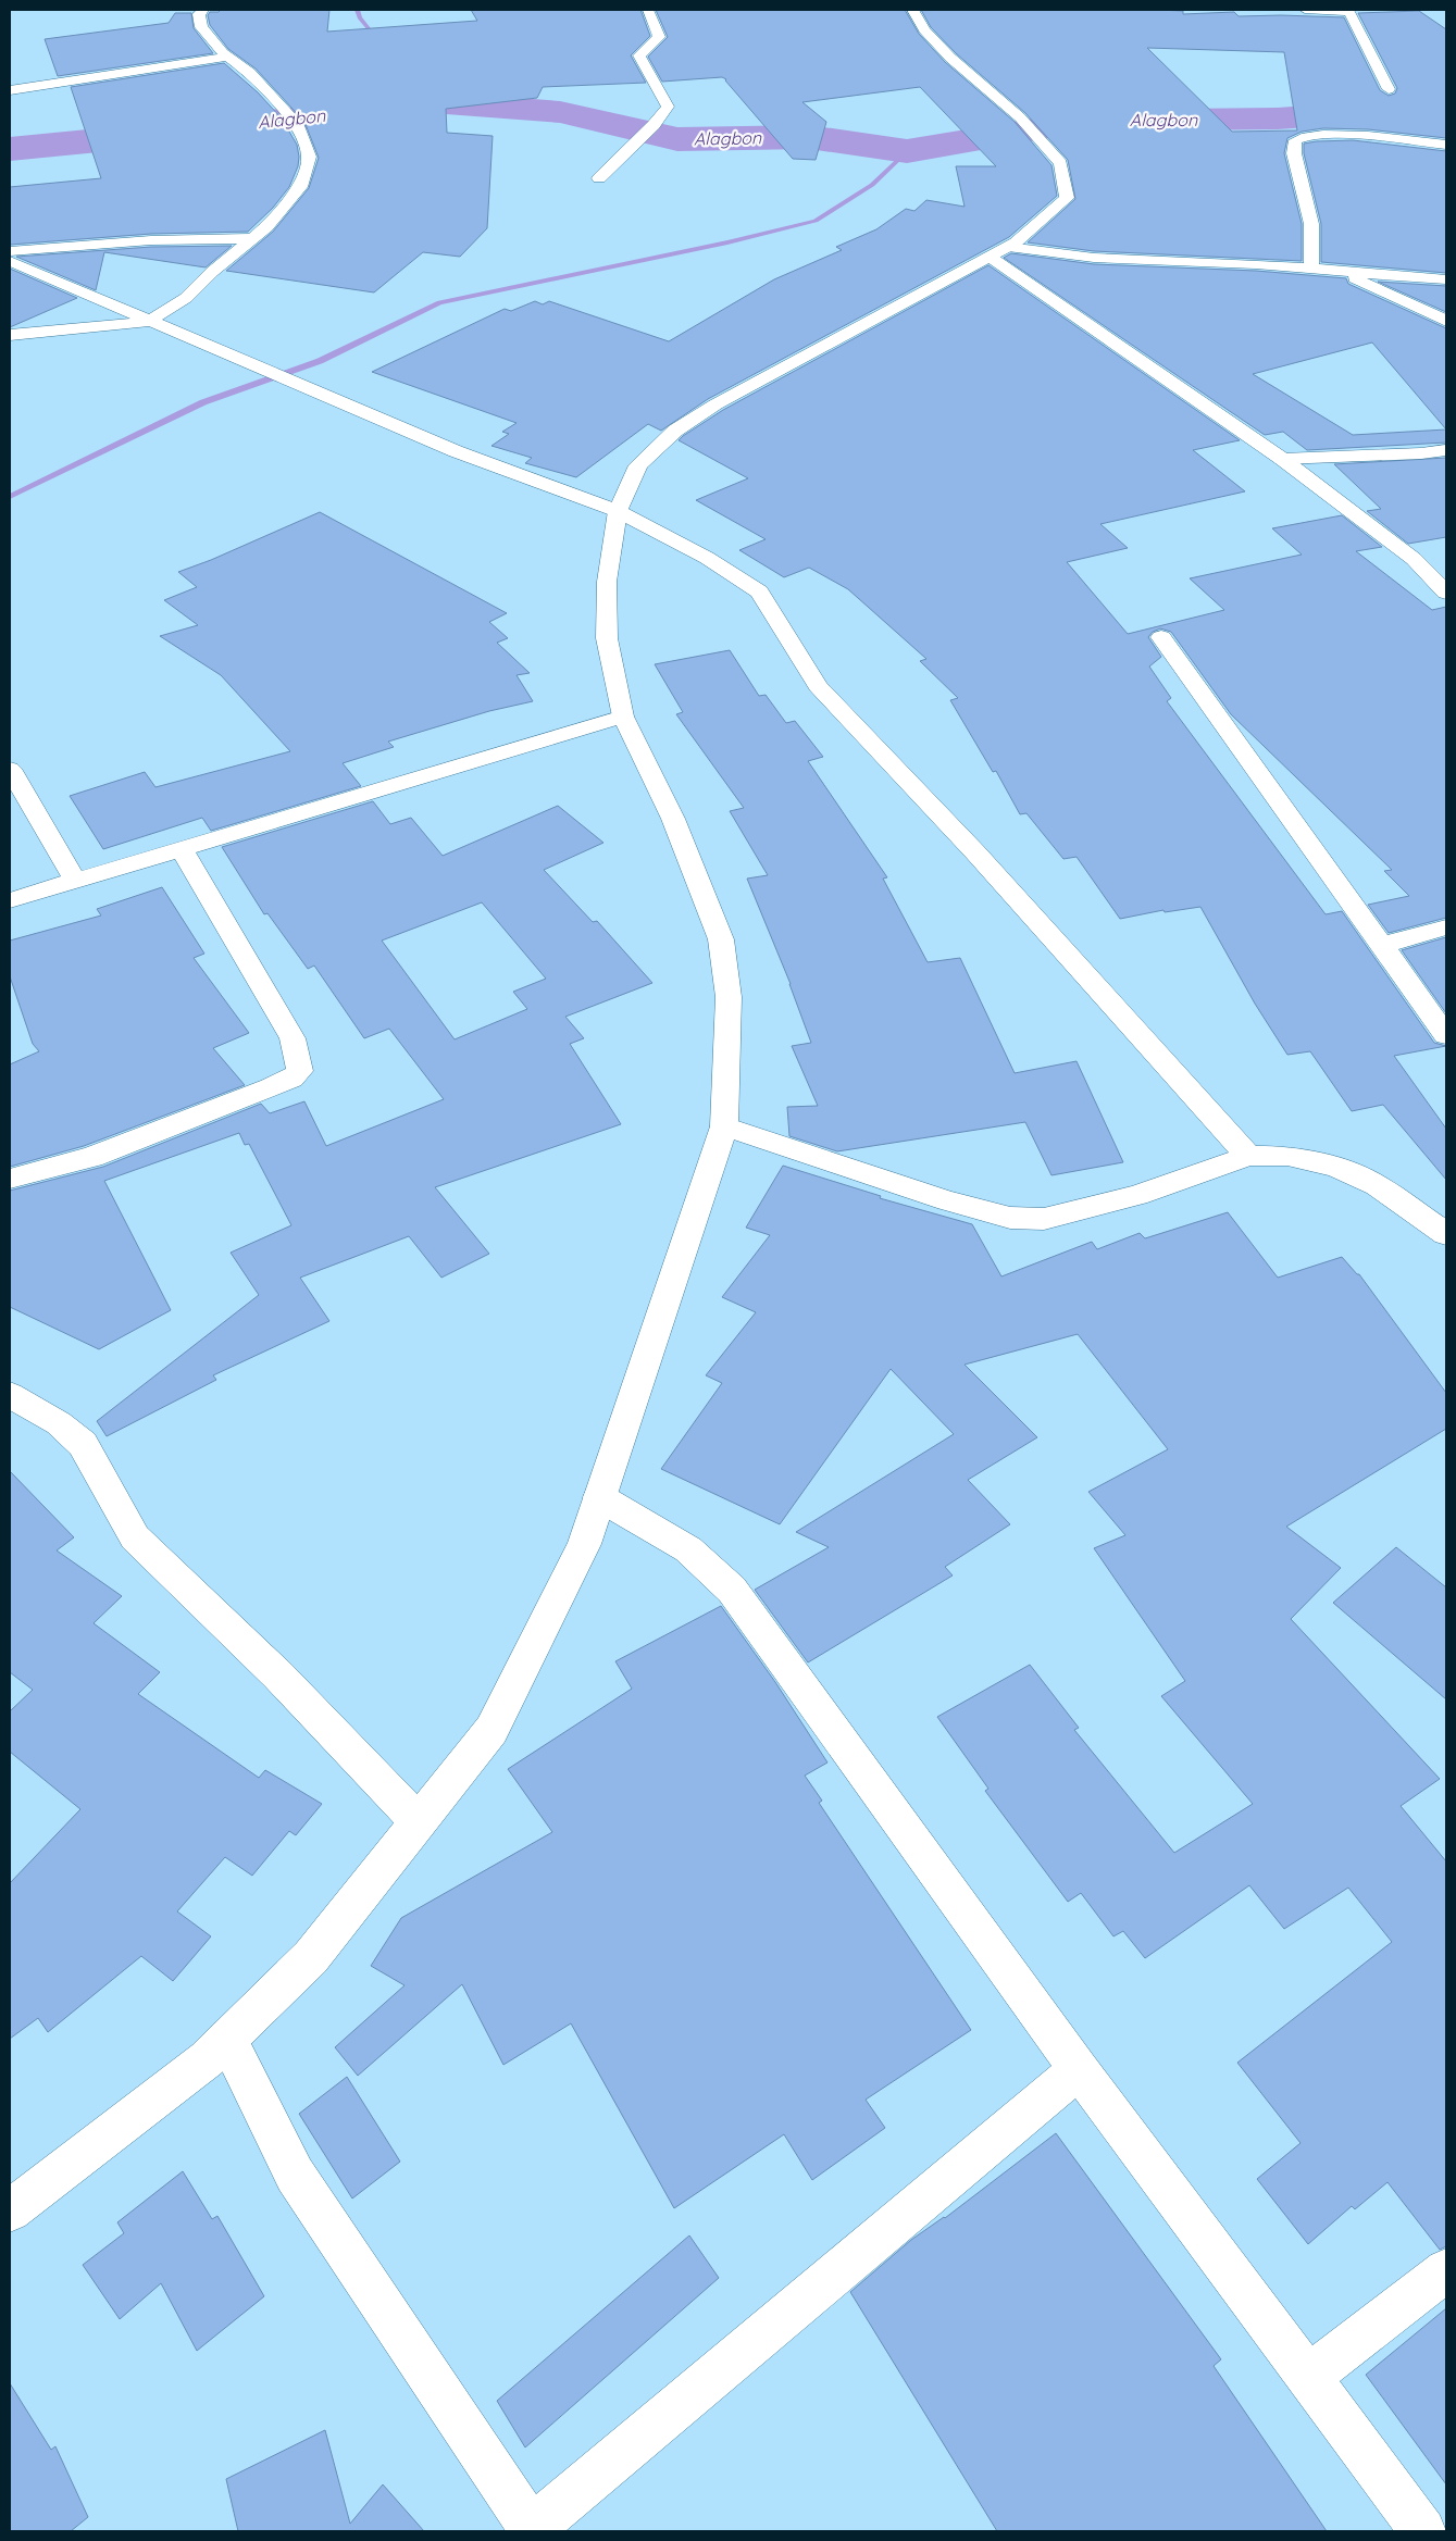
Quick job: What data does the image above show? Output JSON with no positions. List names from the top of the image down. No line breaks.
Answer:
{"water":["Alagbon"]}
